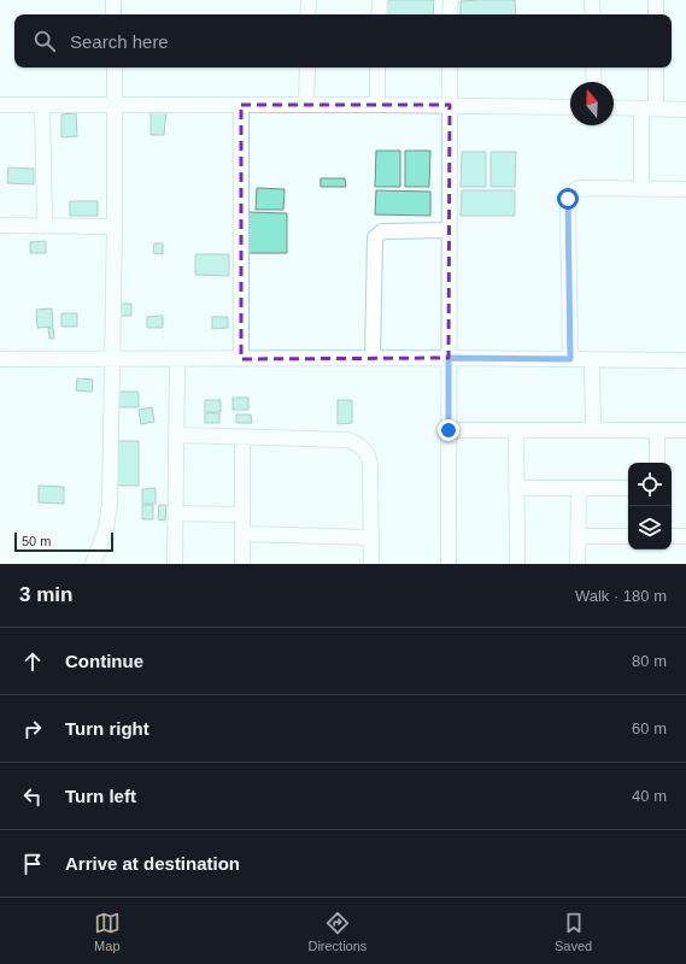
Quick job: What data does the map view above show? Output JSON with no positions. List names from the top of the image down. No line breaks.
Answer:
{"scale_bar":"50 m","north":"top","page":{"search":"Search here","scale":"50 m","heading":["3 min","Walk · 180 m"],"list":[["Continue","80 m"],["Turn right","60 m"],["Turn left","40 m"],"Arrive at destination"],"nav":["Map","Directions","Saved"]}}
